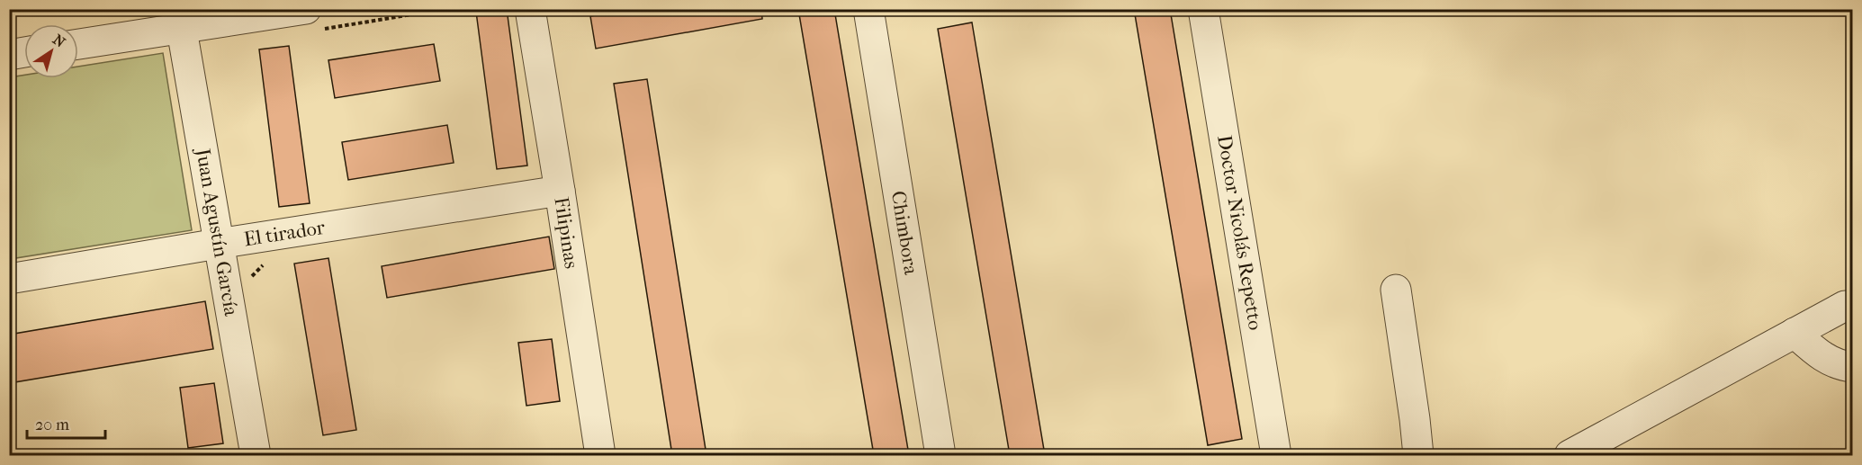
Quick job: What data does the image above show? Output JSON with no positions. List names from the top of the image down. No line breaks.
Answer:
{"streets":{"street":["Juan Agustín García","Filipinas","Doctor Nicolás Repetto","Chimbora","El tirador"]},"crossings":[["Juan Agustín García","El tirador"],["Filipinas","El tirador"]],"scale_bar":"20 m","north":"top right"}
